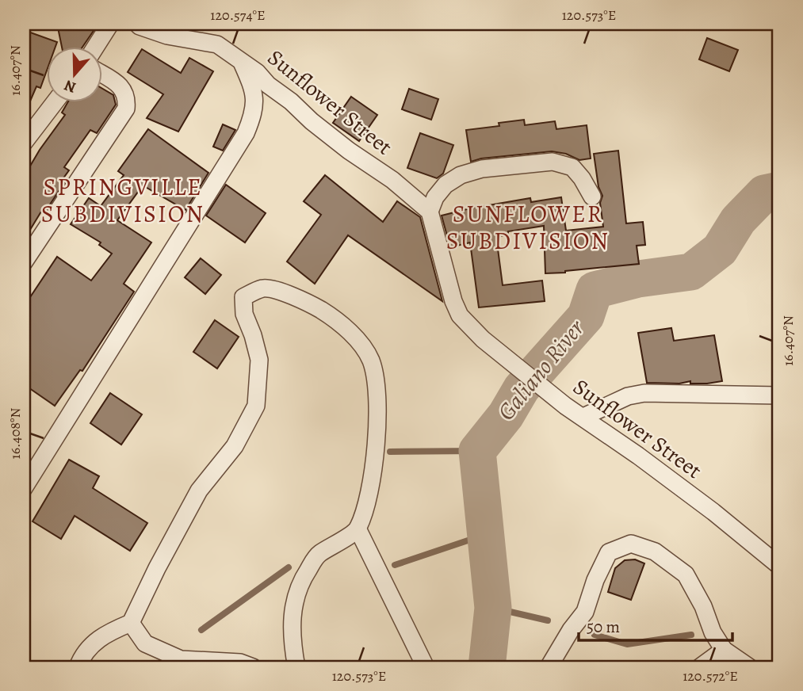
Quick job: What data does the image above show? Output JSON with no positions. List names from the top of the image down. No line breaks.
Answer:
{"streets":{"street":["Sunflower Street"]},"districts":["SPRINGVILLE SUBDIVISION","SUNFLOWER SUBDIVISION"],"water":["Galiano River"],"scale_bar":"50 m","north":"bottom","coordinates":["120.574°E","120.573°E","16.407°N","16.408°N","120.572°E"]}
